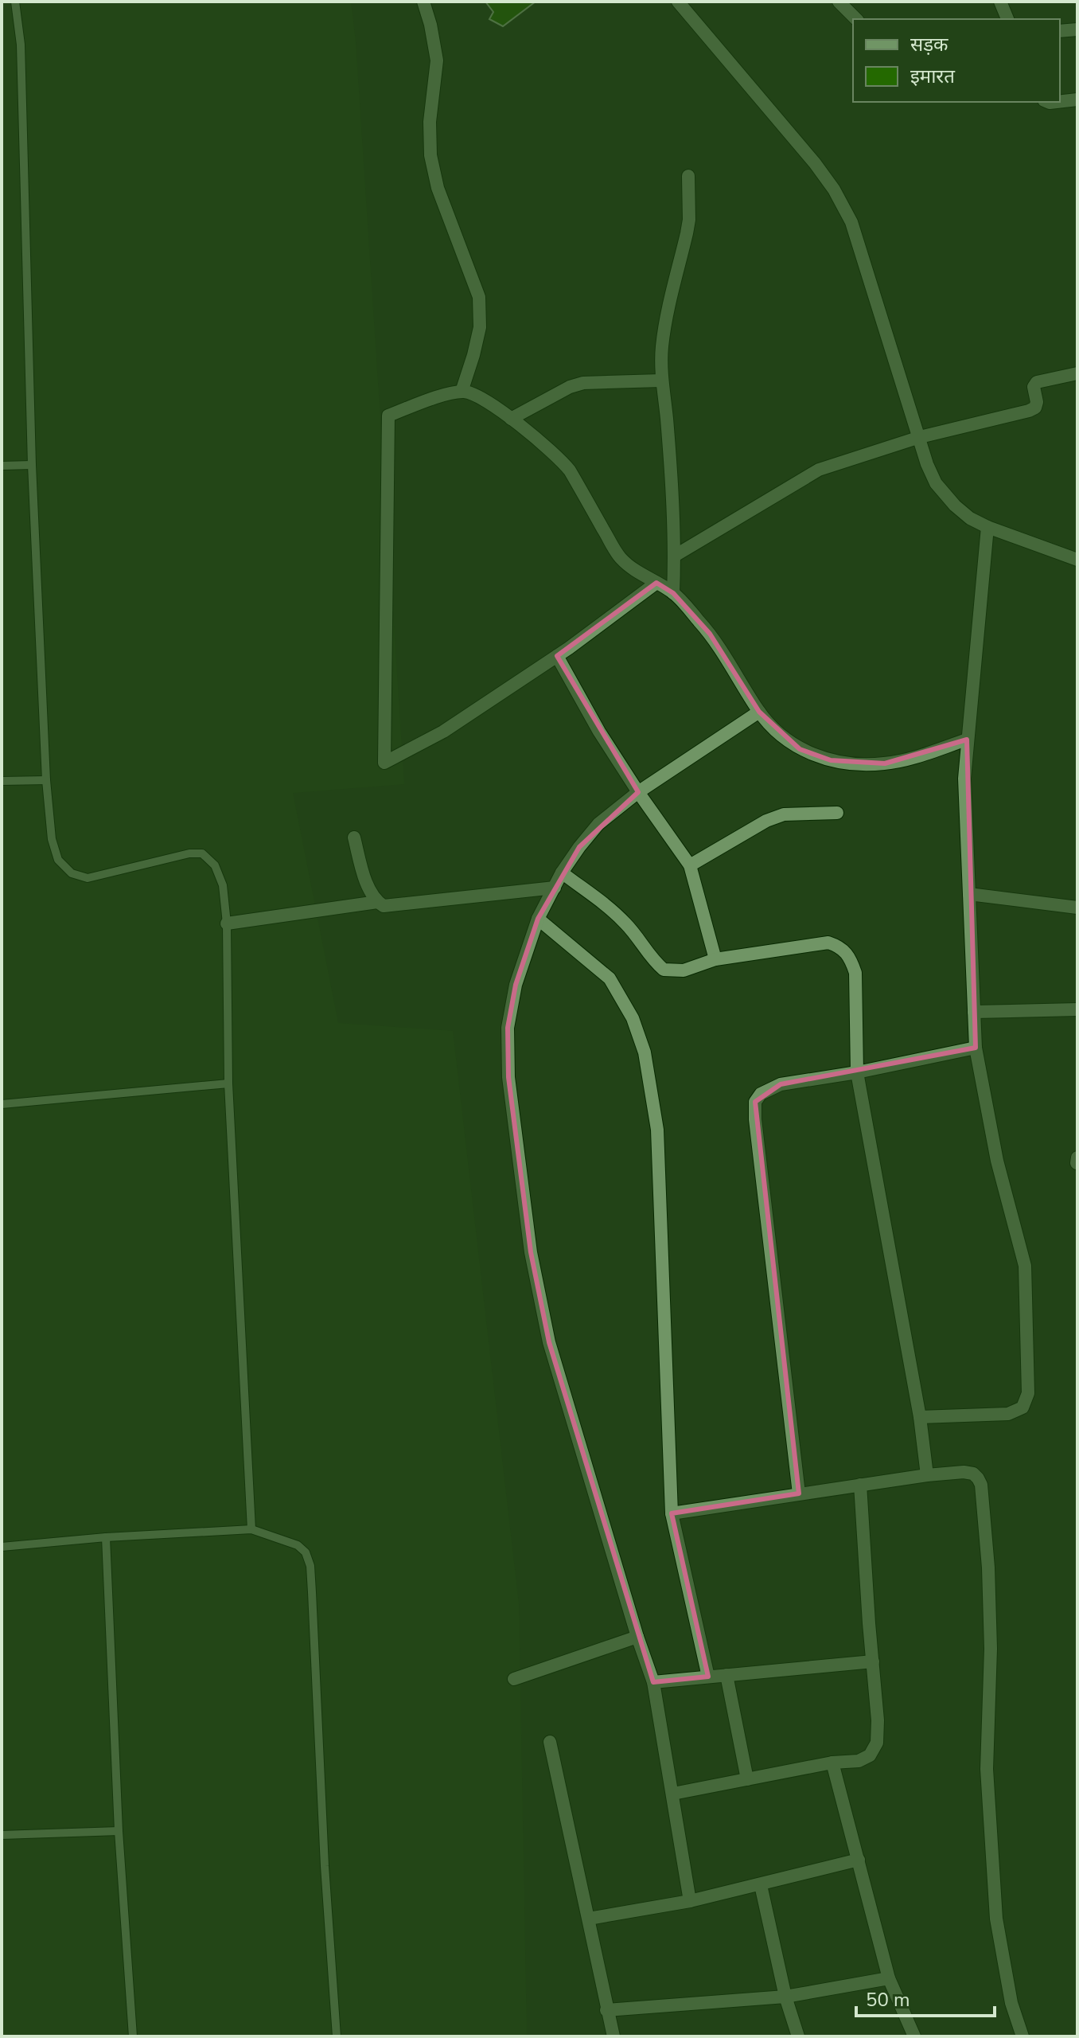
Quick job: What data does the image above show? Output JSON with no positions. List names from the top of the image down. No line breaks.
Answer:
{"legend":["सड़क","इमारत"],"scale_bar":"50 m"}
